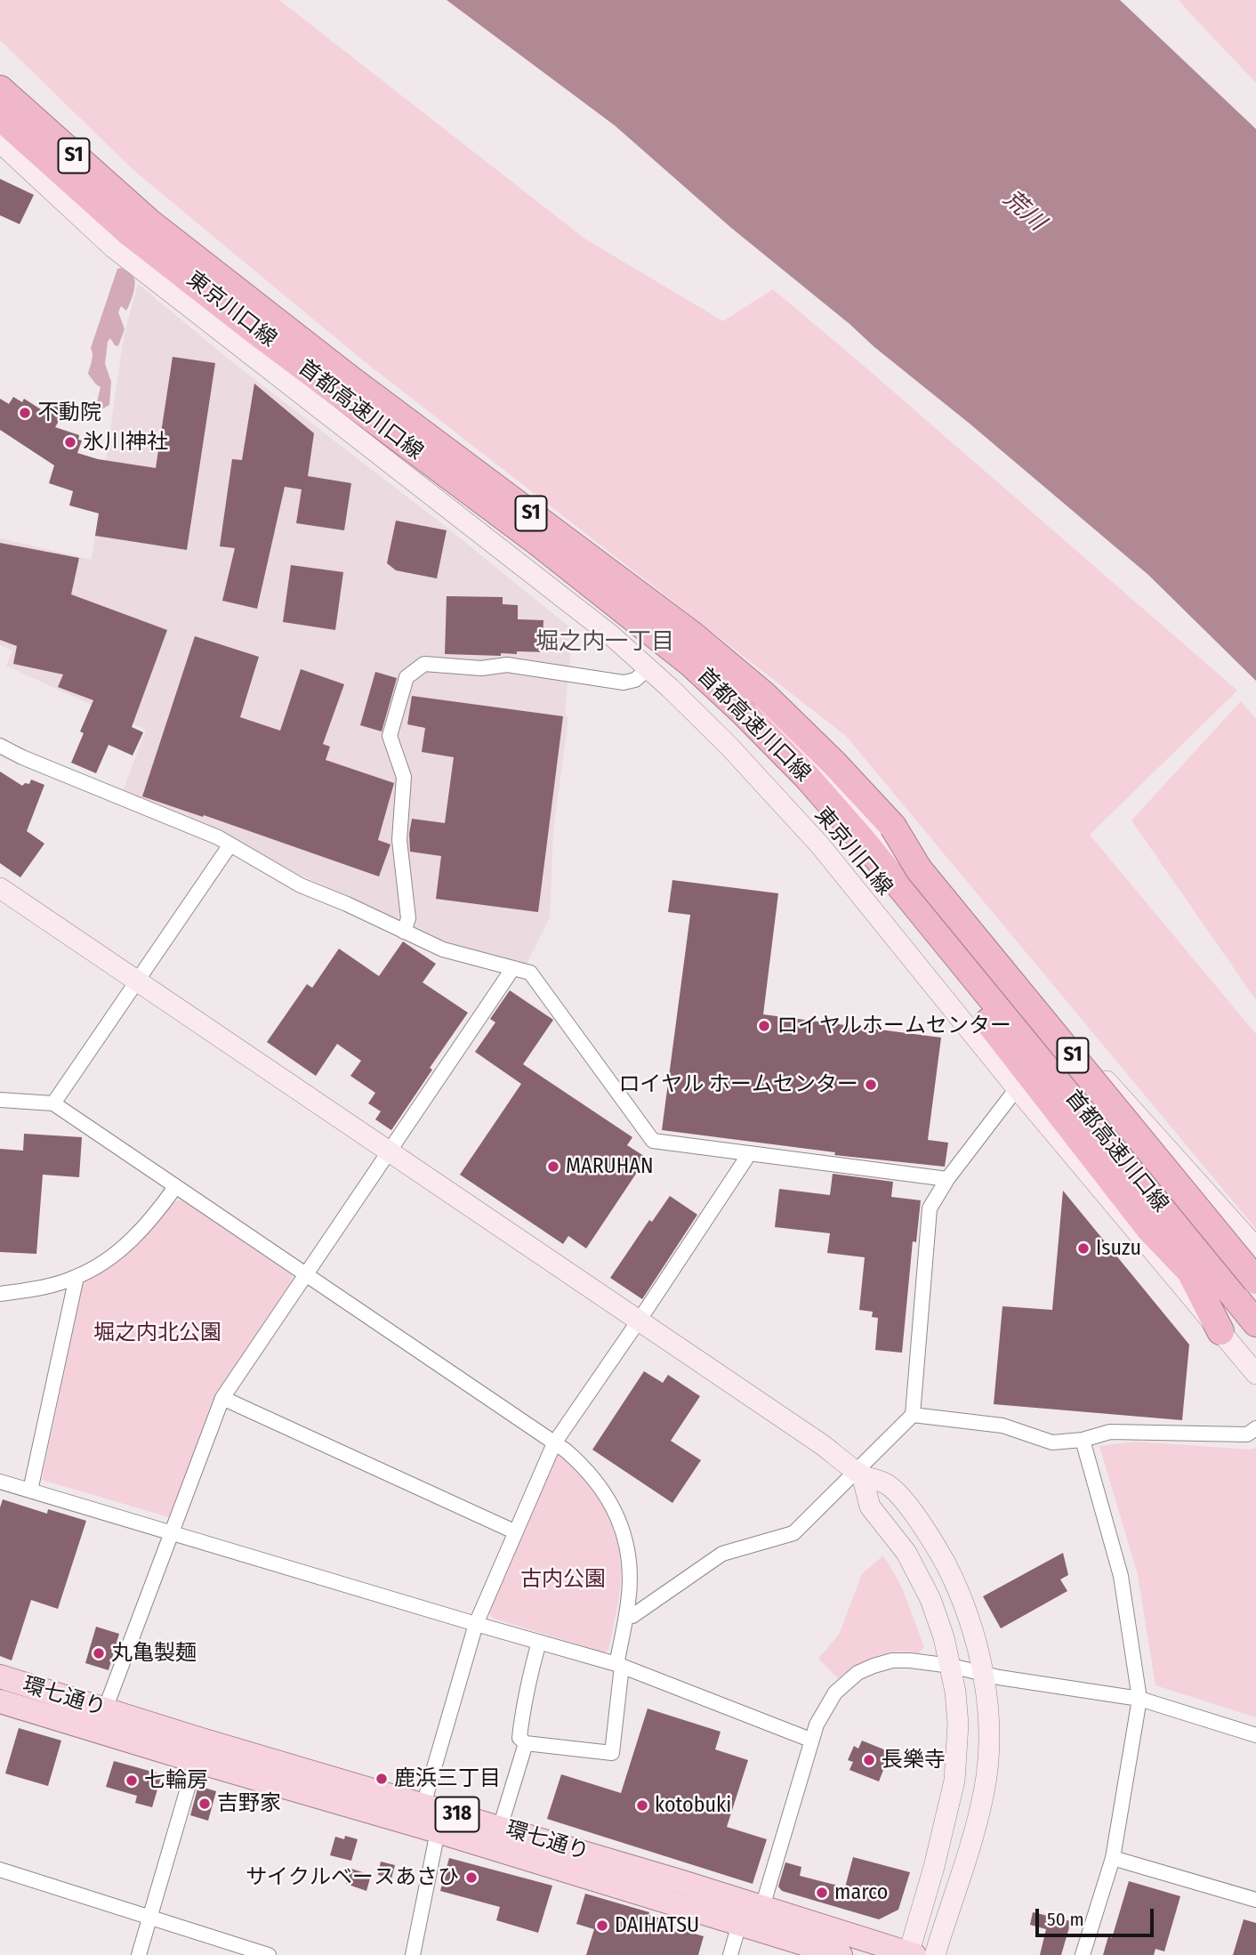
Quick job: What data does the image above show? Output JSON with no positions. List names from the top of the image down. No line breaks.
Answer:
{"streets":{"highway":["S1","首都高速川口線"],"main road":["東京川口線","環七通り","318"]},"crossings":[["S1","首都高速川口線"]],"districts":["堀之内一丁目"],"water":["荒川"],"parks":["堀之内北公園","古内公園"],"places":["不動院","氷川神社","ロイヤルホームセンター","ロイヤル ホームセンター","MARUHAN","Isuzu","丸亀製麺","長樂寺","鹿浜三丁目","七輪房","吉野家","kotobuki","サイクルベースあさひ","marco","DAIHATSU"],"scale_bar":"50 m"}
